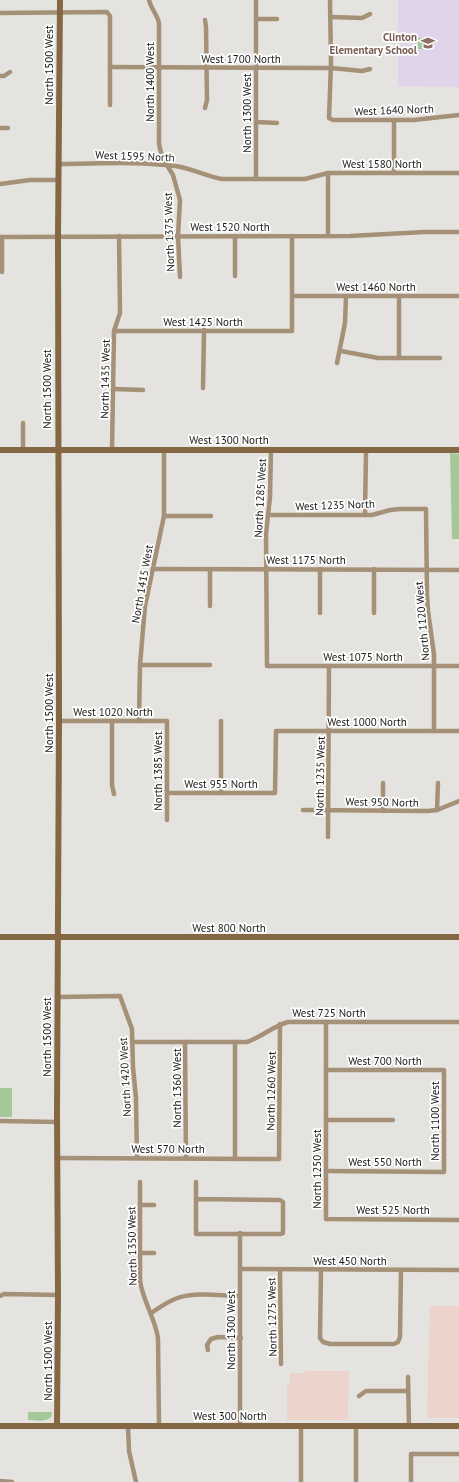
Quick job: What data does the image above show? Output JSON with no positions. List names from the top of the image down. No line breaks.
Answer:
{"streets":{"street":["West 1700 North","North 1500 West","North 1400 West","West 1640 North","North 1300 West","West 1595 North","West 1580 North","West 1520 North","North 1375 West","West 1460 North","West 1425 North","North 1435 West","West 1300 North","North 1285 West","West 1235 North","West 1175 North","North 1415 West","North 1120 West","West 1075 North","West 1020 North","West 1000 North","North 1385 West","North 1235 West","West 955 North","West 950 North","West 800 North","West 725 North","West 700 North","North 1420 West","North 1360 West","North 1260 West","North 1100 West","West 570 North","West 550 North","North 1250 West","West 525 North","North 1350 West","West 450 North","North 1275 West","West 300 North"]},"crossings":[["West 1700 North","North 1400 West"],["West 1700 North","West 1640 North"],["West 1700 North","North 1300 West"],["North 1500 West","West 1595 North"],["North 1500 West","West 1520 North"],["North 1500 West","West 1300 North"],["North 1500 West","West 1020 North"],["North 1500 West","West 800 North"],["North 1500 West","North 1420 West"],["North 1500 West","West 570 North"],["North 1500 West","West 300 North"],["North 1400 West","West 1595 North"],["North 1400 West","North 1375 West"],["North 1300 West","West 1595 North"],["North 1300 West","West 450 North"],["North 1300 West","West 300 North"],["West 1595 North","West 1580 North"],["West 1595 North","North 1375 West"],["West 1520 North","North 1375 West"],["West 1520 North","North 1435 West"],["West 1460 North","West 1425 North"],["West 1425 North","North 1435 West"],["North 1435 West","West 1300 North"],["West 1300 North","North 1285 West"],["West 1300 North","North 1415 West"],["North 1285 West","West 1235 North"],["North 1285 West","West 1175 North"],["North 1285 West","West 1075 North"],["West 1235 North","North 1120 West"],["West 1175 North","North 1415 West"],["West 1175 North","North 1120 West"],["North 1415 West","West 1020 North"],["North 1120 West","West 1075 North"],["North 1120 West","West 1000 North"],["West 1075 North","North 1235 West"],["West 1020 North","North 1385 West"],["West 1000 North","North 1235 West"],["West 1000 North","West 955 North"],["North 1385 West","West 955 North"],["North 1235 West","West 950 North"],["West 725 North","North 1420 West"],["West 725 North","North 1360 West"],["West 725 North","North 1260 West"],["West 725 North","North 1250 West"],["West 700 North","North 1100 West"],["West 700 North","North 1250 West"],["North 1420 West","West 570 North"],["North 1360 West","West 570 North"],["North 1260 West","West 570 North"],["North 1100 West","West 550 North"],["West 550 North","North 1250 West"],["North 1250 West","West 525 North"],["North 1350 West","West 300 North"],["West 450 North","North 1275 West"]],"places":{"school or university":["Clinton Elementary School"]}}
